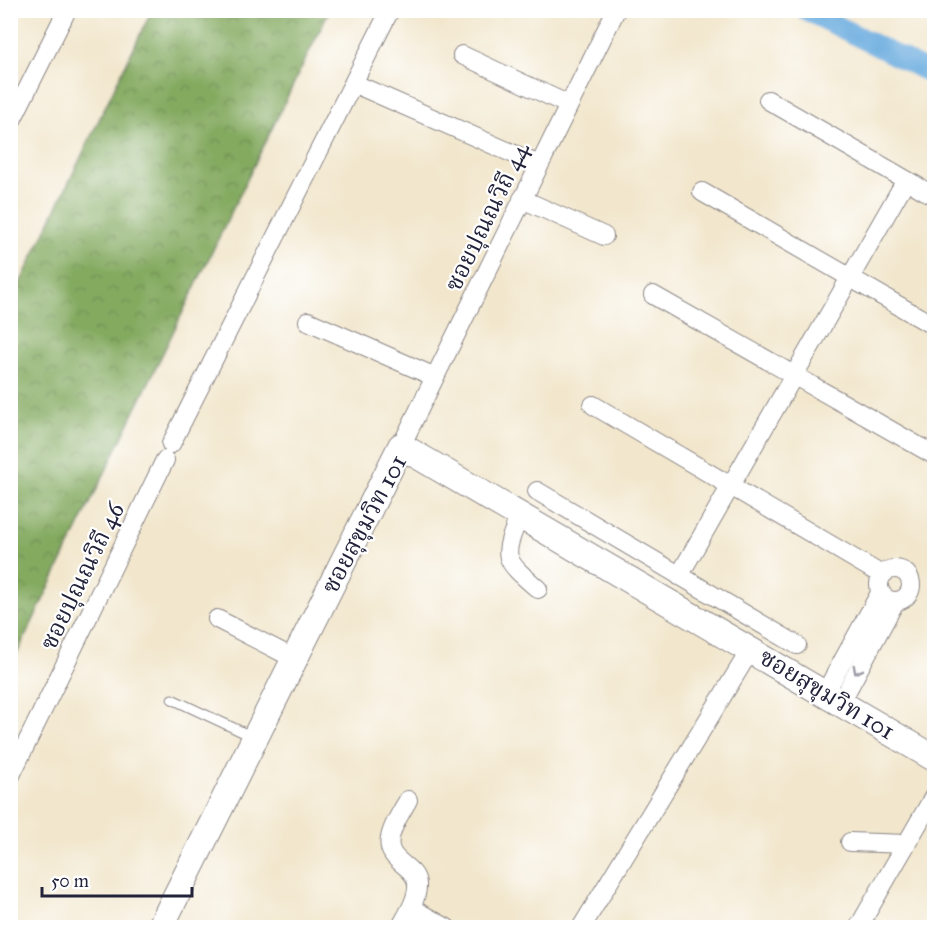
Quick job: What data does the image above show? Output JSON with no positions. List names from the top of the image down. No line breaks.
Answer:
{"streets":{"street":["ซอยปุณณวิถี 44","ซอยสุขุมวิท 101","ซอยปุณณวิถี 46"]},"crossings":[["ซอยปุณณวิถี 44","ซอยสุขุมวิท 101"]],"scale_bar":"50 m"}
